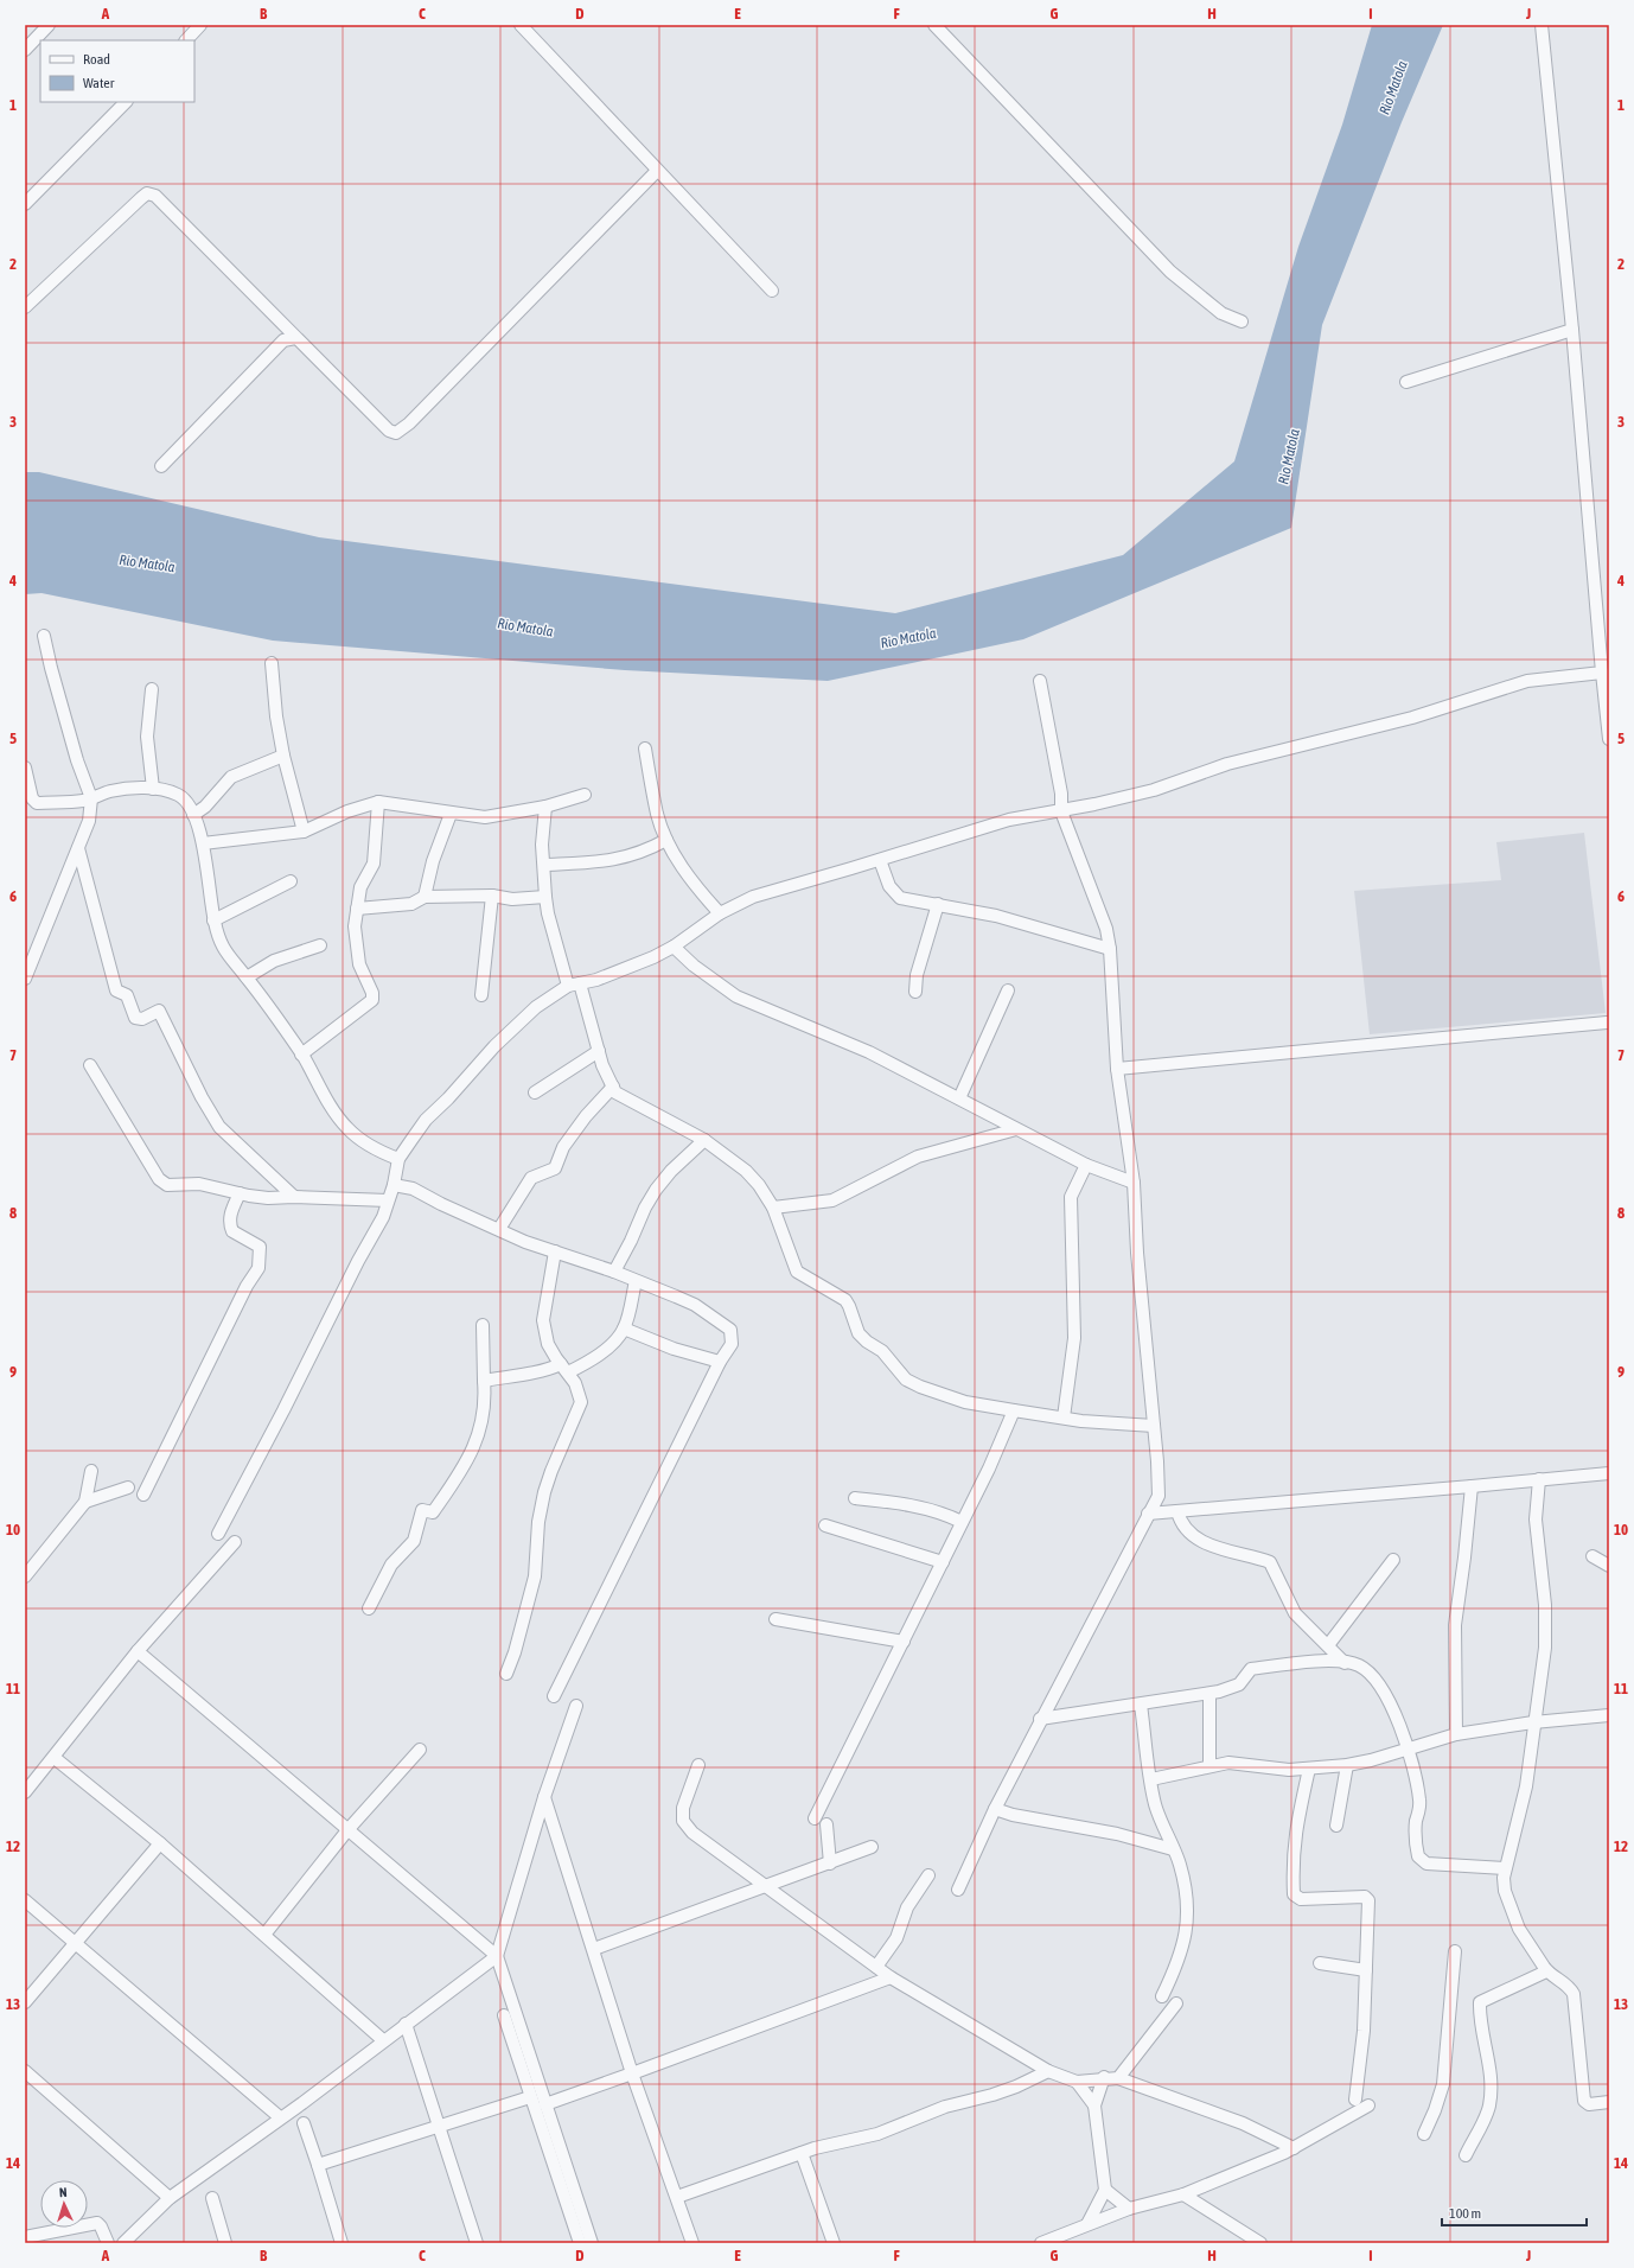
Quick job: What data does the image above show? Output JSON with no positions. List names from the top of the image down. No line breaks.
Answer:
{"water":["Rio Matola"],"legend":["Road","Water"],"scale_bar":"100 m","north":"top","grid":{"columns":["A","B","C","D","E","F","G","H","I","J"],"rows":["1","2","3","4","5","6","7","8","9","10","11","12","13","14"]}}
